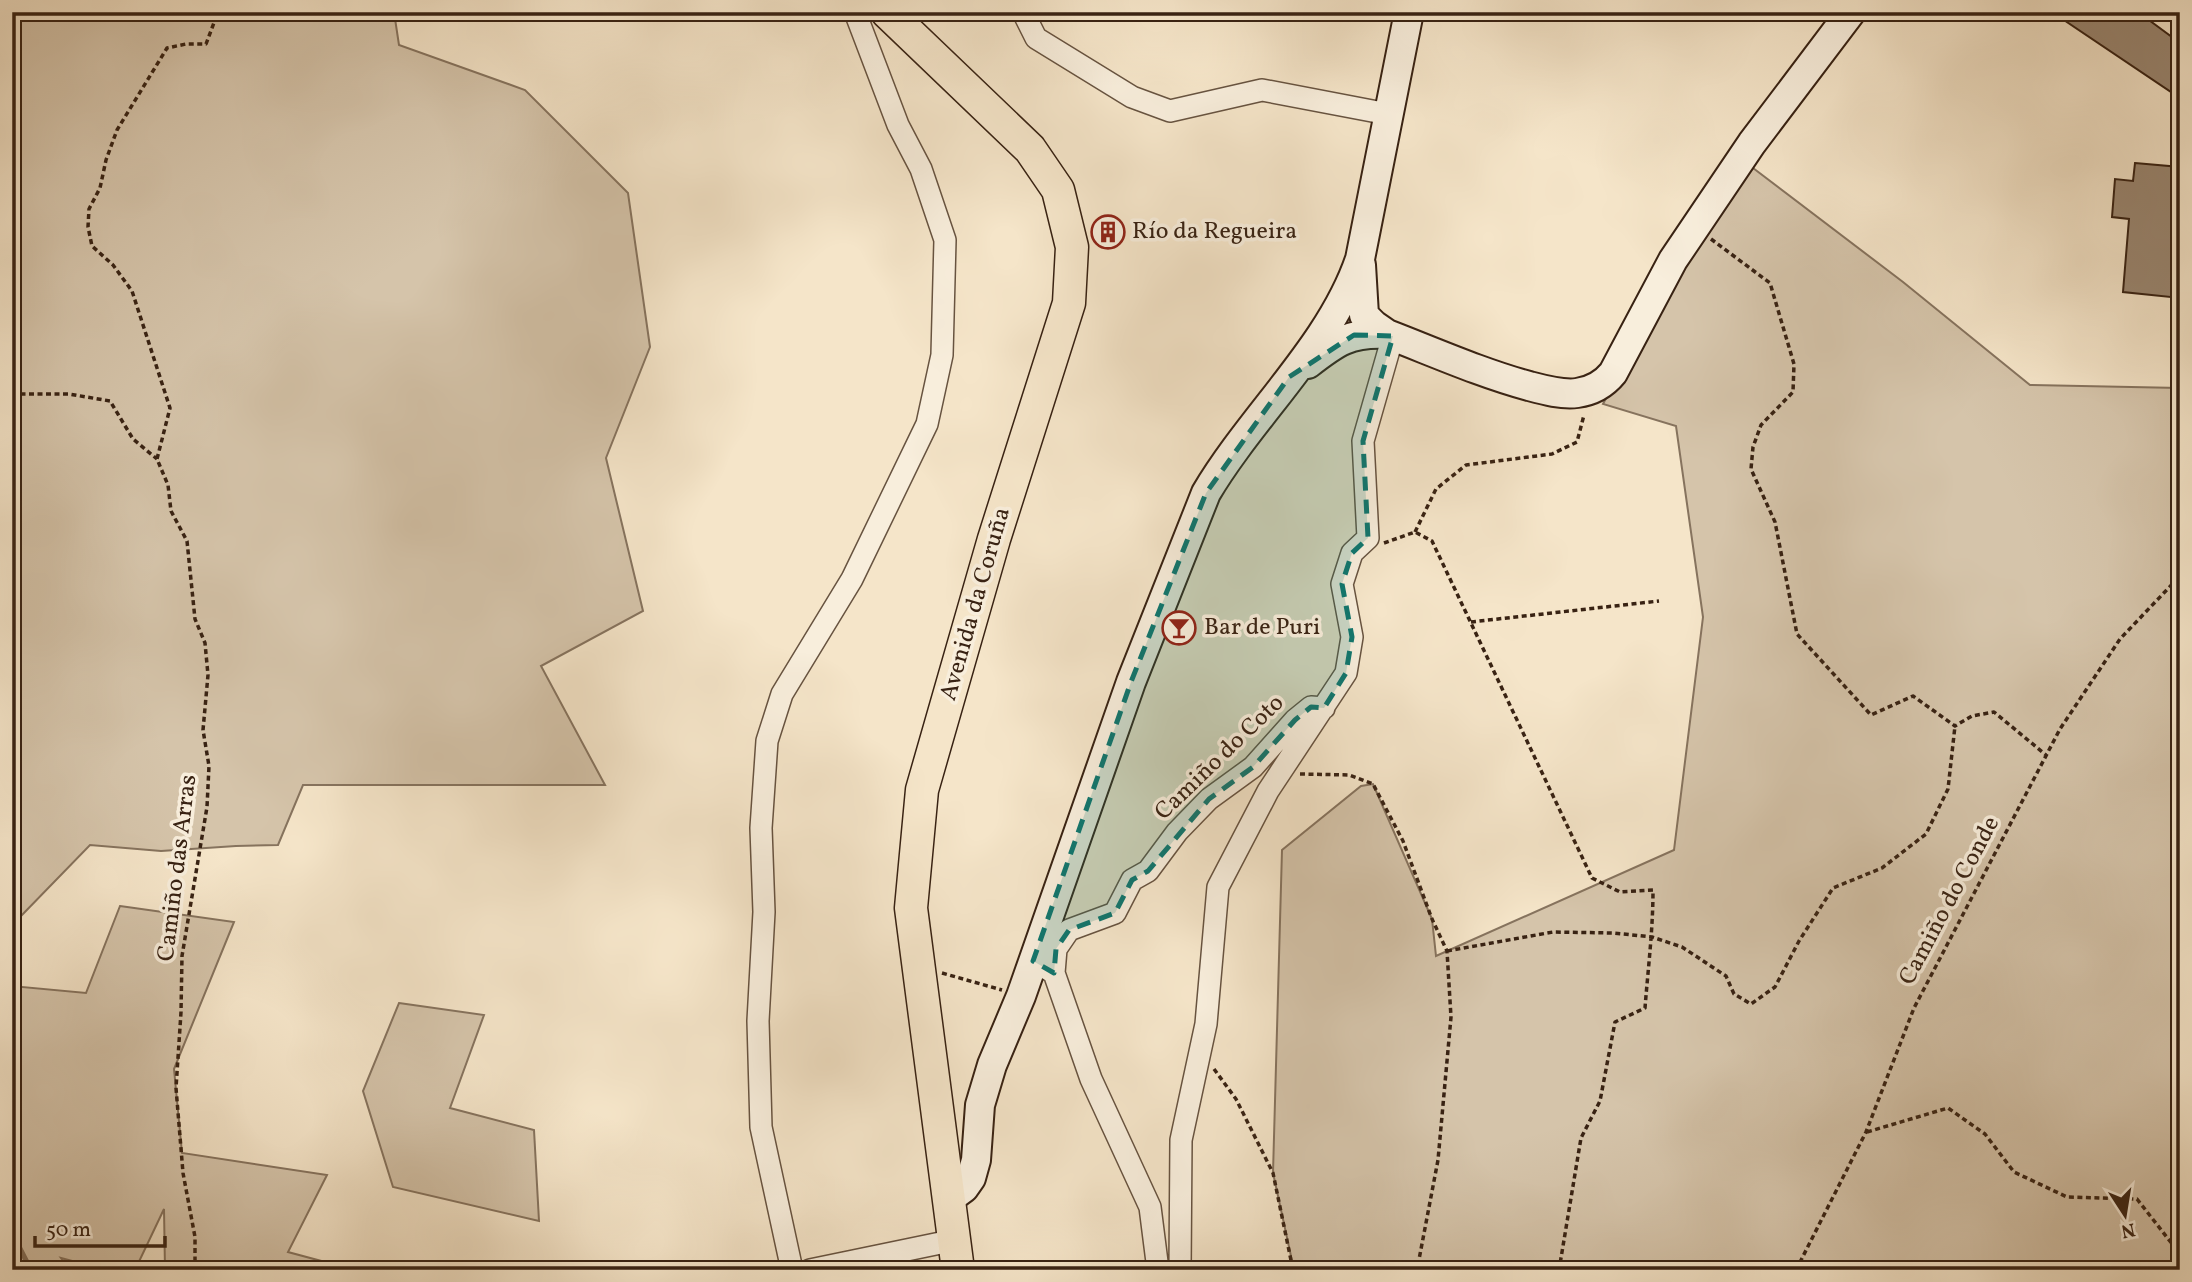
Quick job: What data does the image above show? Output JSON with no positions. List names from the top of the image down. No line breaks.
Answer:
{"streets":{"main road":["Avenida da Coruña"],"street":["Camiño do Coto"],"path":["Camiño das Arras","Camiño do Conde"]},"places":{"building":["Río da Regueira"],"bar":["Bar de Puri"]},"scale_bar":"50 m","north":"bottom"}
